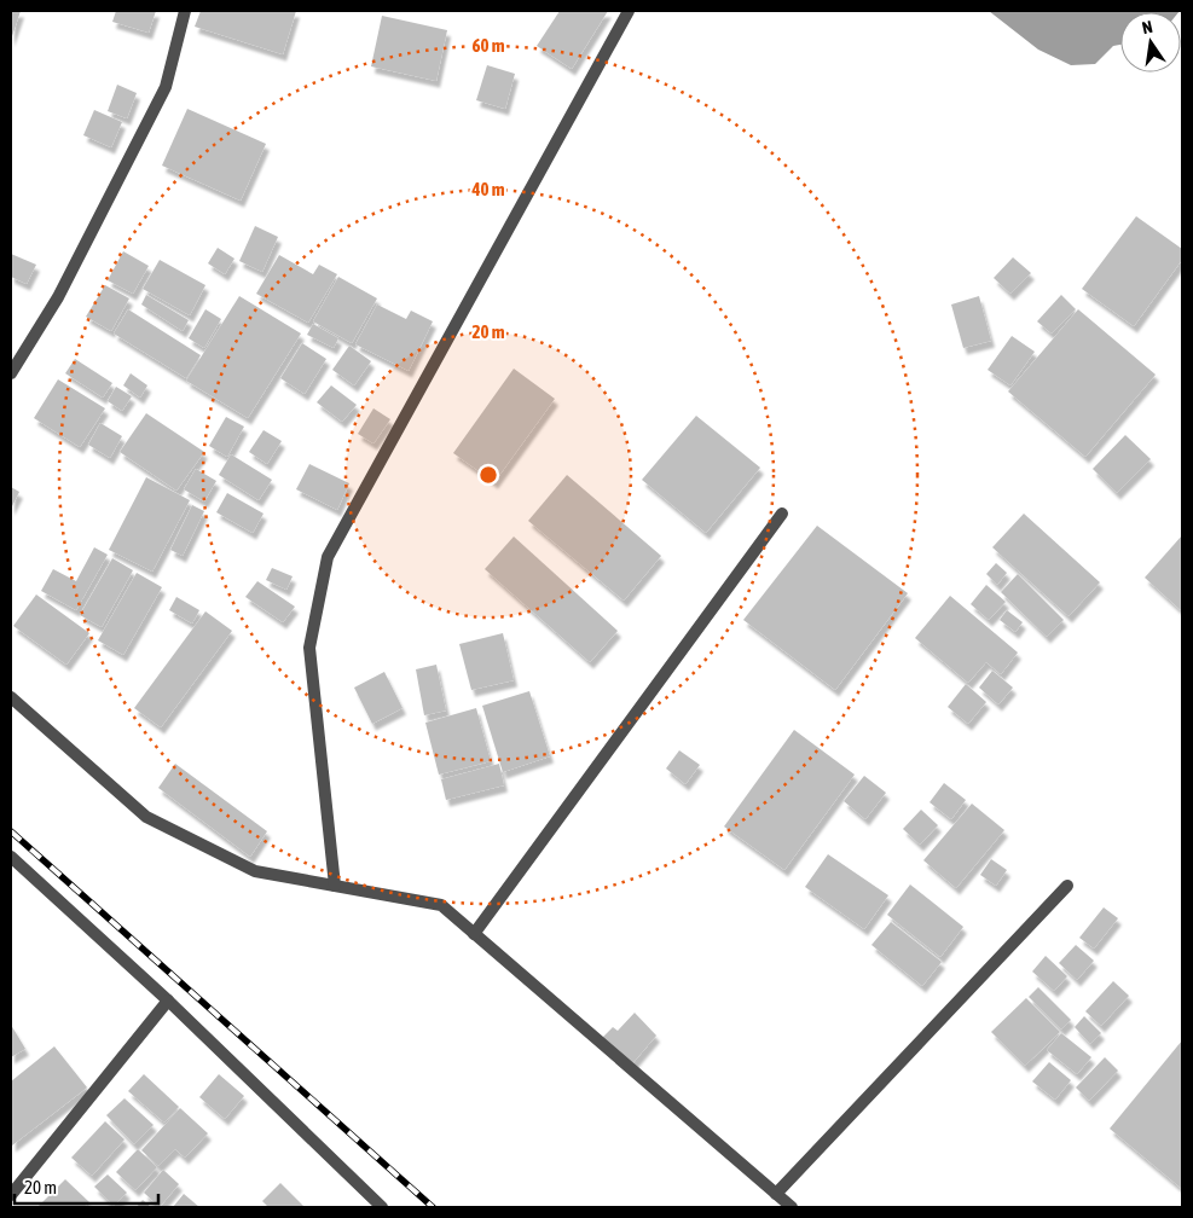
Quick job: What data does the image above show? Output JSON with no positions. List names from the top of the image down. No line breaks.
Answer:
{"scale_bar":"20 m","north":"top","rings":["60 m","40 m","20 m"]}
